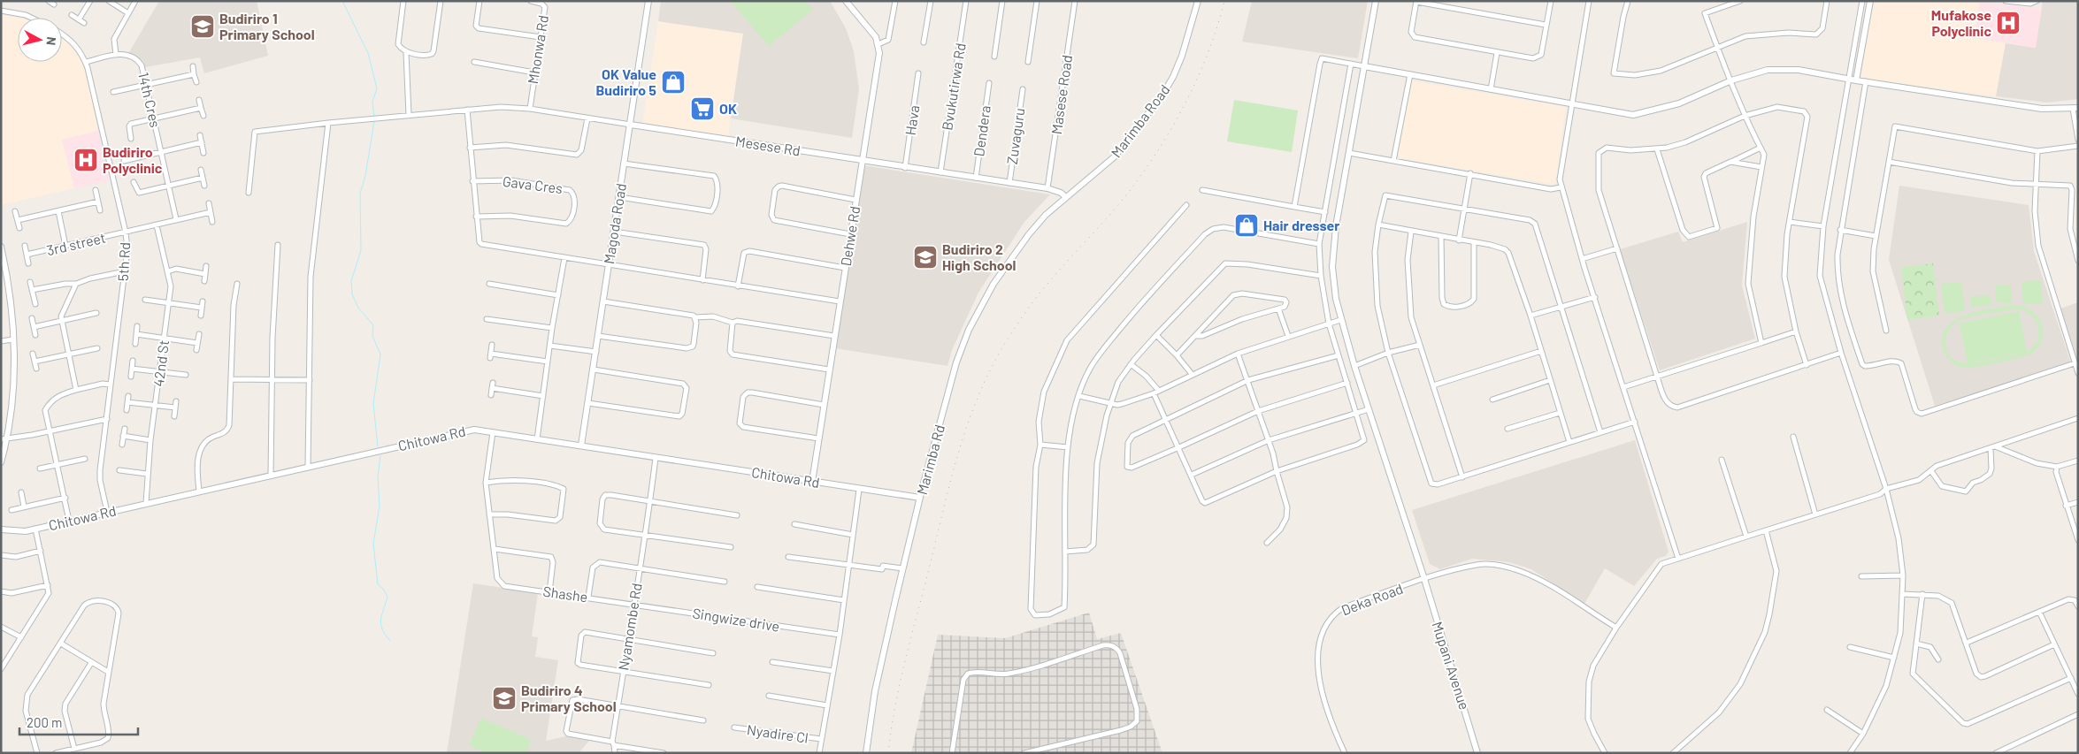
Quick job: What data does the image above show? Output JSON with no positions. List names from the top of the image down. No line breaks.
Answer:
{"streets":{"street":["Mhonwa Rd","Bvukutirwa Rd","Masese Road","14th Cres","Hava","Marimba Road","Dendera","Zuvaguru","Mesese Rd","Gava Cres","Magoda Road","Dehwe Rd","3rd street","5th Rd","42nd St","Chitowa Rd","Marimba Rd","Shashe","Deka Road","Singwize drive","Nyamombe Rd","Mupani Avenue","Nyadire Cl"]},"crossings":[["Mhonwa Rd","Mesese Rd"],["Bvukutirwa Rd","Mesese Rd"],["Masese Road","Mesese Rd"],["14th Cres","3rd street"],["14th Cres","5th Rd"],["Hava","Mesese Rd"],["Marimba Road","Mesese Rd"],["Marimba Road","Marimba Rd"],["Dendera","Mesese Rd"],["Zuvaguru","Mesese Rd"],["Mesese Rd","Magoda Road"],["Mesese Rd","Dehwe Rd"],["Mesese Rd","Marimba Rd"],["Magoda Road","Chitowa Rd"],["Dehwe Rd","Chitowa Rd"],["3rd street","5th Rd"],["3rd street","42nd St"],["5th Rd","Chitowa Rd"],["42nd St","Chitowa Rd"],["Chitowa Rd","Marimba Rd"],["Chitowa Rd","Nyamombe Rd"],["Shashe","Singwize drive"],["Shashe","Nyamombe Rd"],["Deka Road","Mupani Avenue"],["Singwize drive","Nyamombe Rd"]],"places":{"hospital":["Mufakose Polyclinic","Budiriro Polyclinic"],"school or university":["Budiriro 1 Primary School","Budiriro 2 High School","Budiriro 4 Primary School"],"shop":["OK Value Budiriro 5","Hair dresser"],"supermarket":["OK"]},"scale_bar":"200 m","north":"right"}
